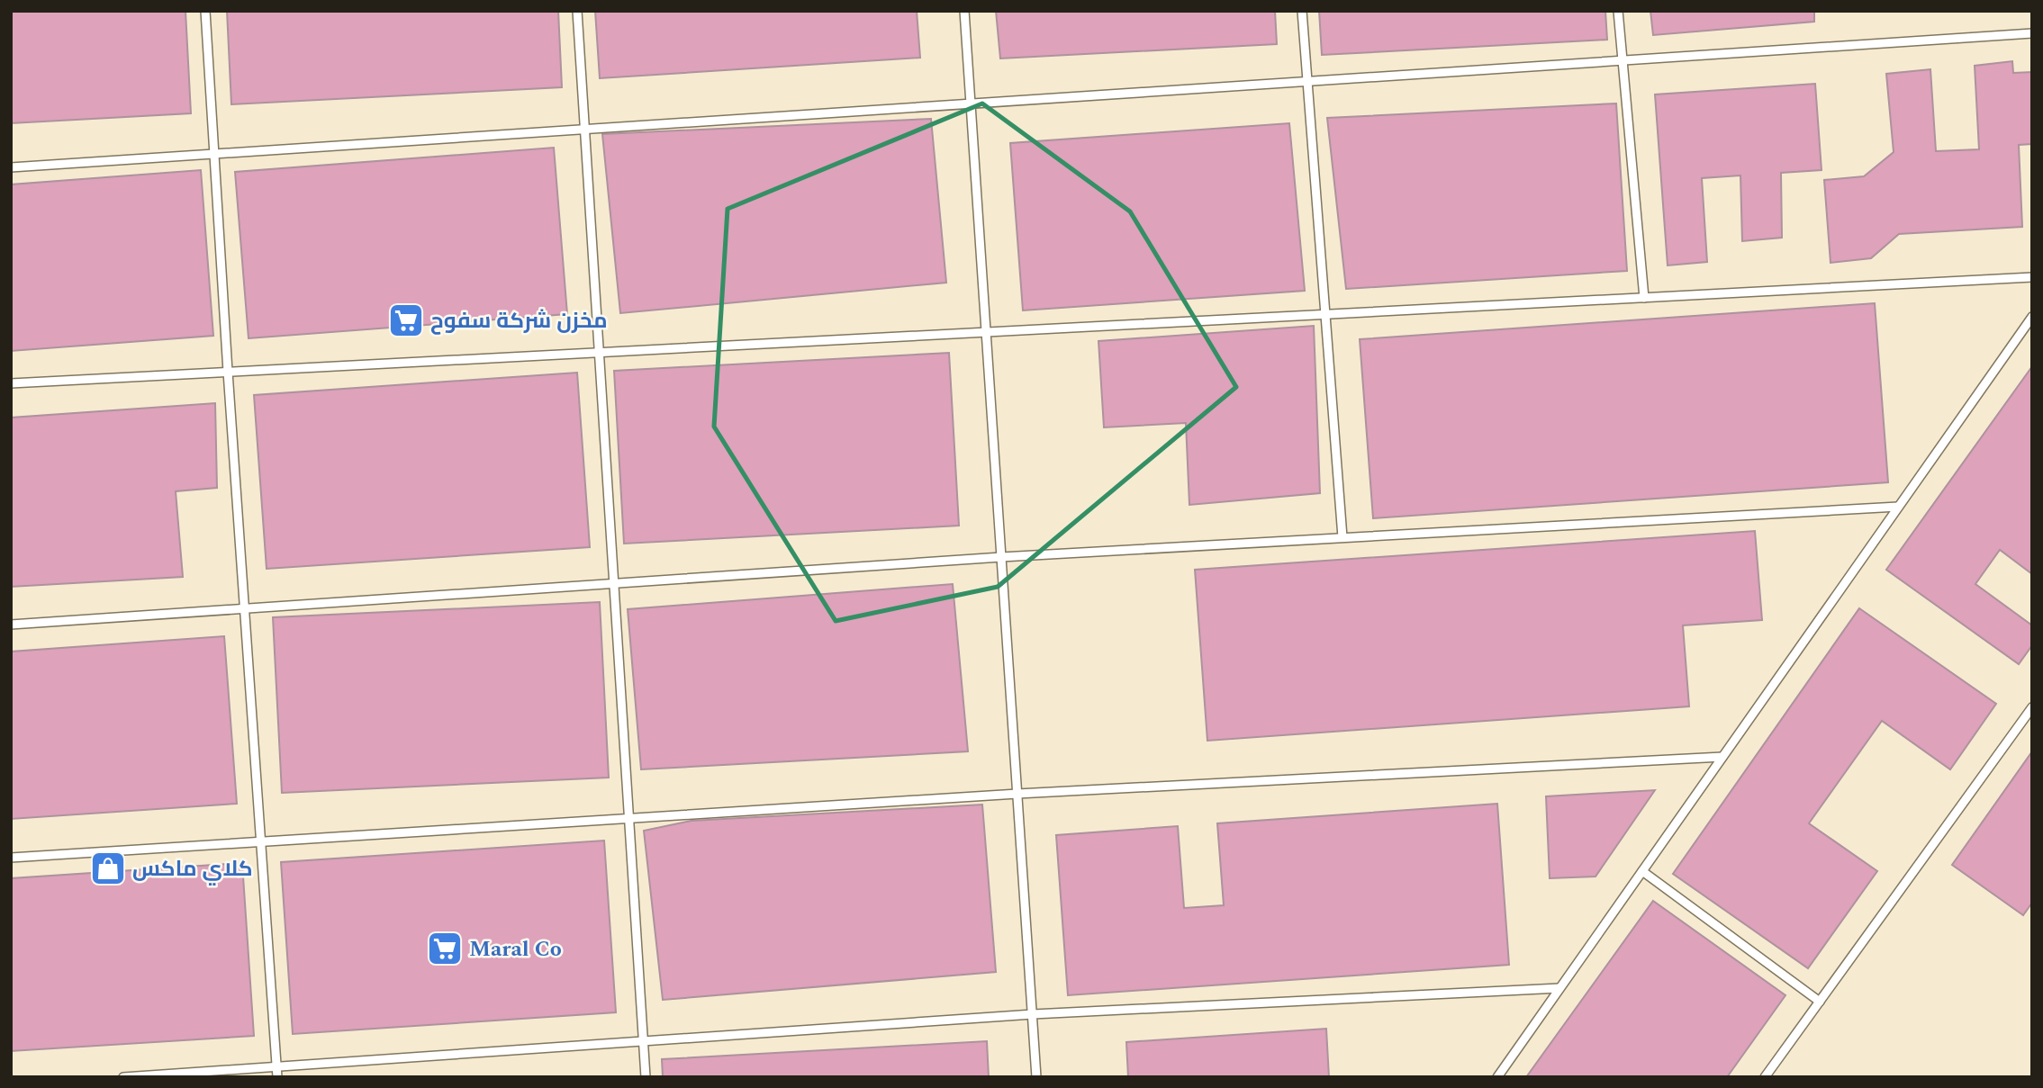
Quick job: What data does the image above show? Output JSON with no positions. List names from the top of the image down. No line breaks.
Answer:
{"places":{"supermarket":["مخزن شركة سفوح","Maral Co"],"shop":["كلاي ماكس"]}}
